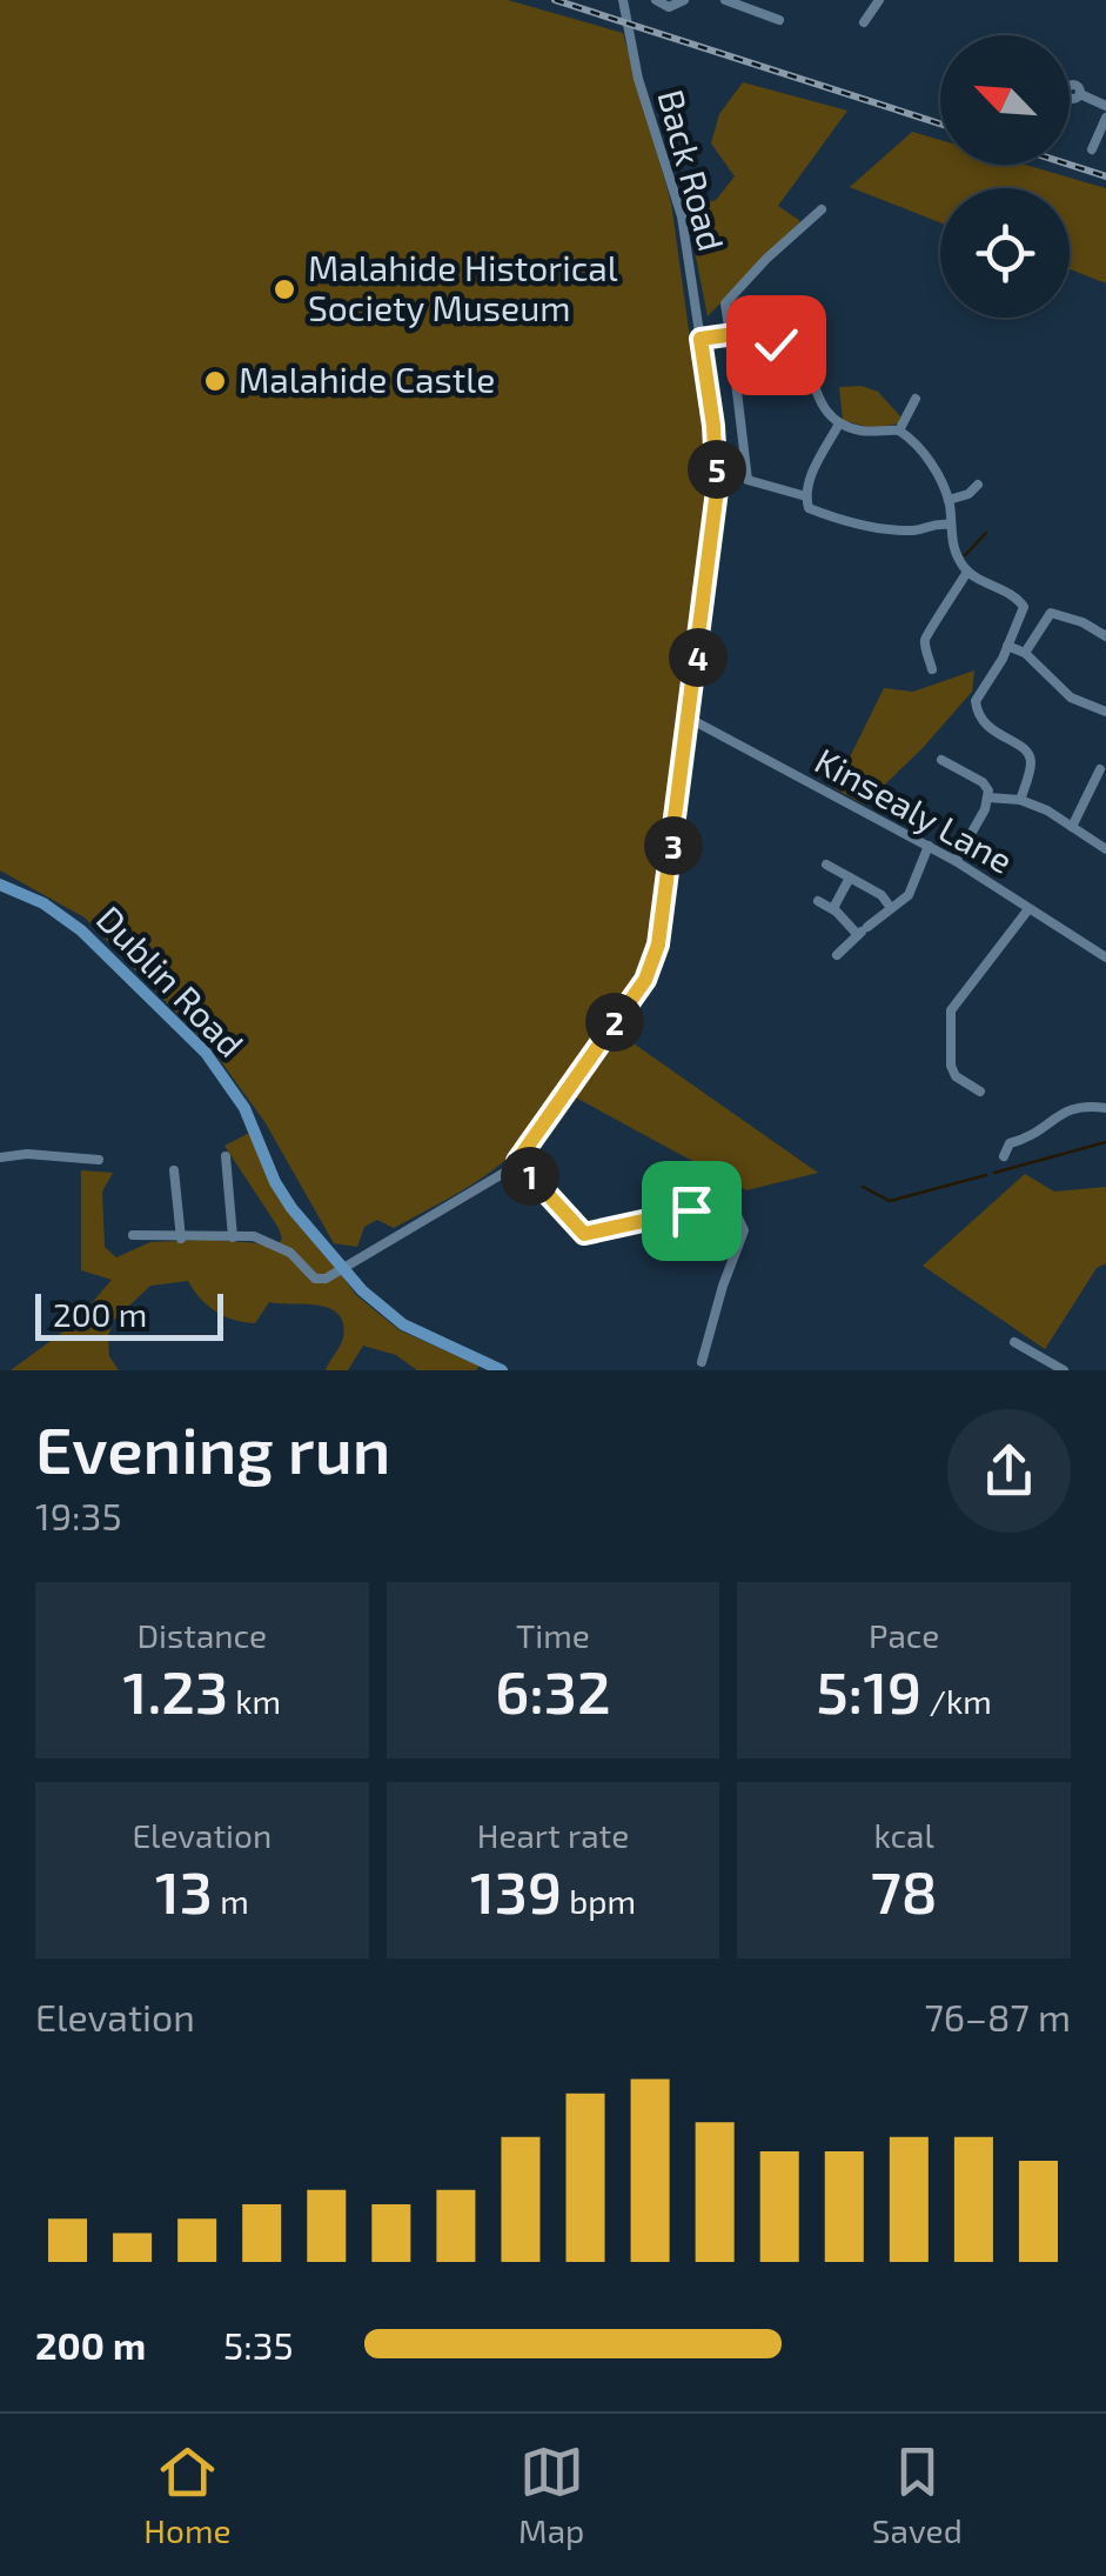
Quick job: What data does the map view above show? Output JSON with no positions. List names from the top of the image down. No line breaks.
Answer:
{"streets":{"main road":["Dublin Road"],"street":["Back Road","Kinsealy Lane"]},"crossings":[["Back Road","Kinsealy Lane"],["Back Road","Dublin Road"]],"places":["Malahide Historical Society Museum","Malahide Castle"],"scale_bar":"200 m","north":"top left","page":{"pins":["5","4","3","2","1"],"scale":"200 m","heading":["Evening run","19:35"],"stats":[["Distance","1.23 km"],["Time","6:32"],["Pace","5:19 /km"],["Elevation","13 m"],["Heart rate","139 bpm"],["kcal","78"]],"chart":["Elevation","76–87 m"],"list":[{"name":"200 m","note":"5:35"}],"tabs":["Home","Map","Saved"]}}
